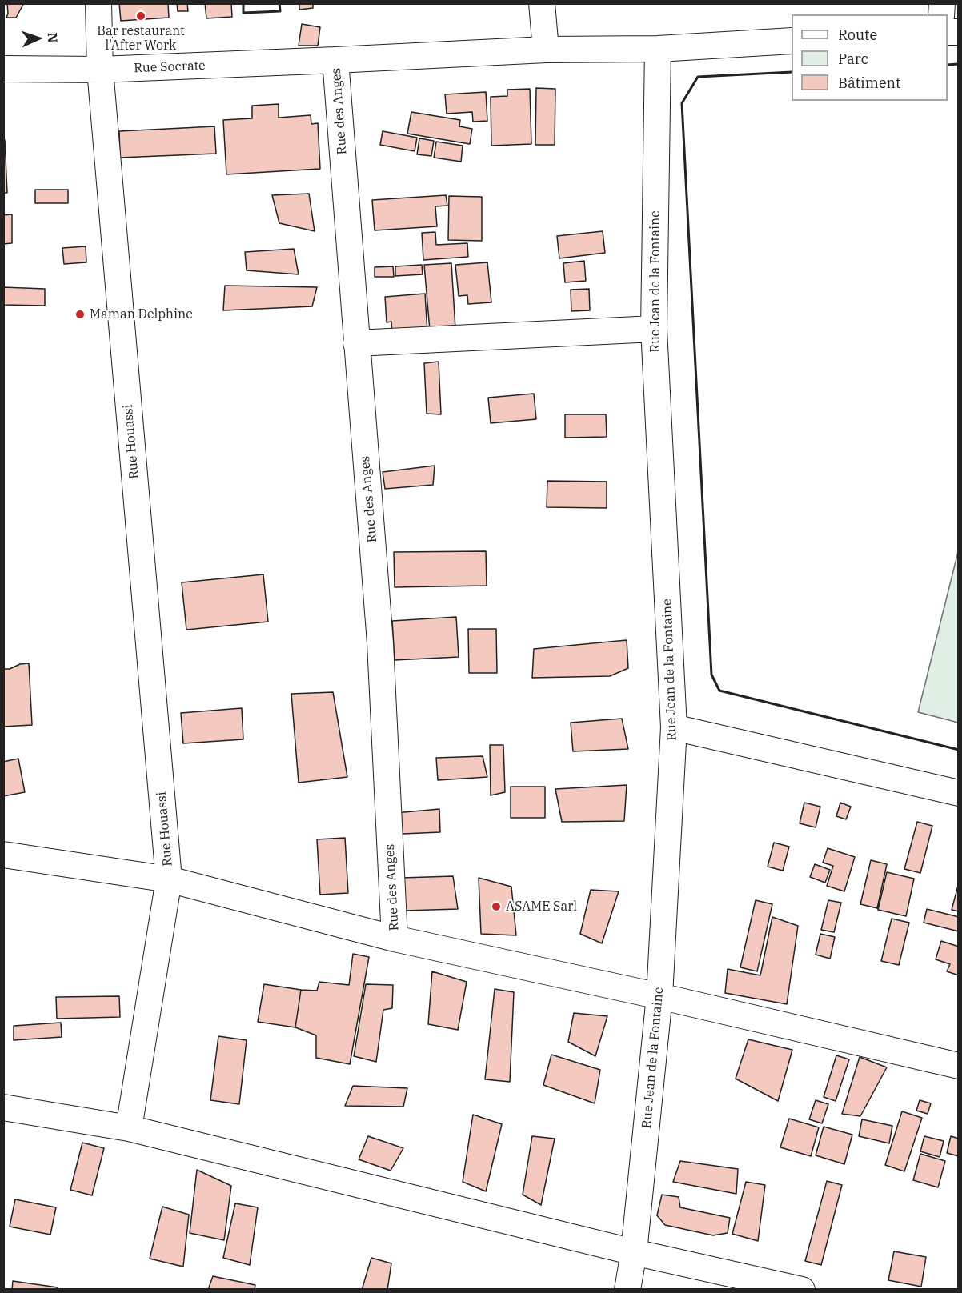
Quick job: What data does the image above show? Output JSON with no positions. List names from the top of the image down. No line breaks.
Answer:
{"streets":{"street":["Rue Socrate","Rue des Anges","Rue Jean de la Fontaine","Rue Houassi"]},"crossings":[["Rue Socrate","Rue des Anges"],["Rue Socrate","Rue Jean de la Fontaine"],["Rue Socrate","Rue Houassi"]],"places":["Bar restaurant l'After Work","Maman Delphine","ASAME Sarl"],"legend":["Route","Parc","Bâtiment"],"north":"right"}
